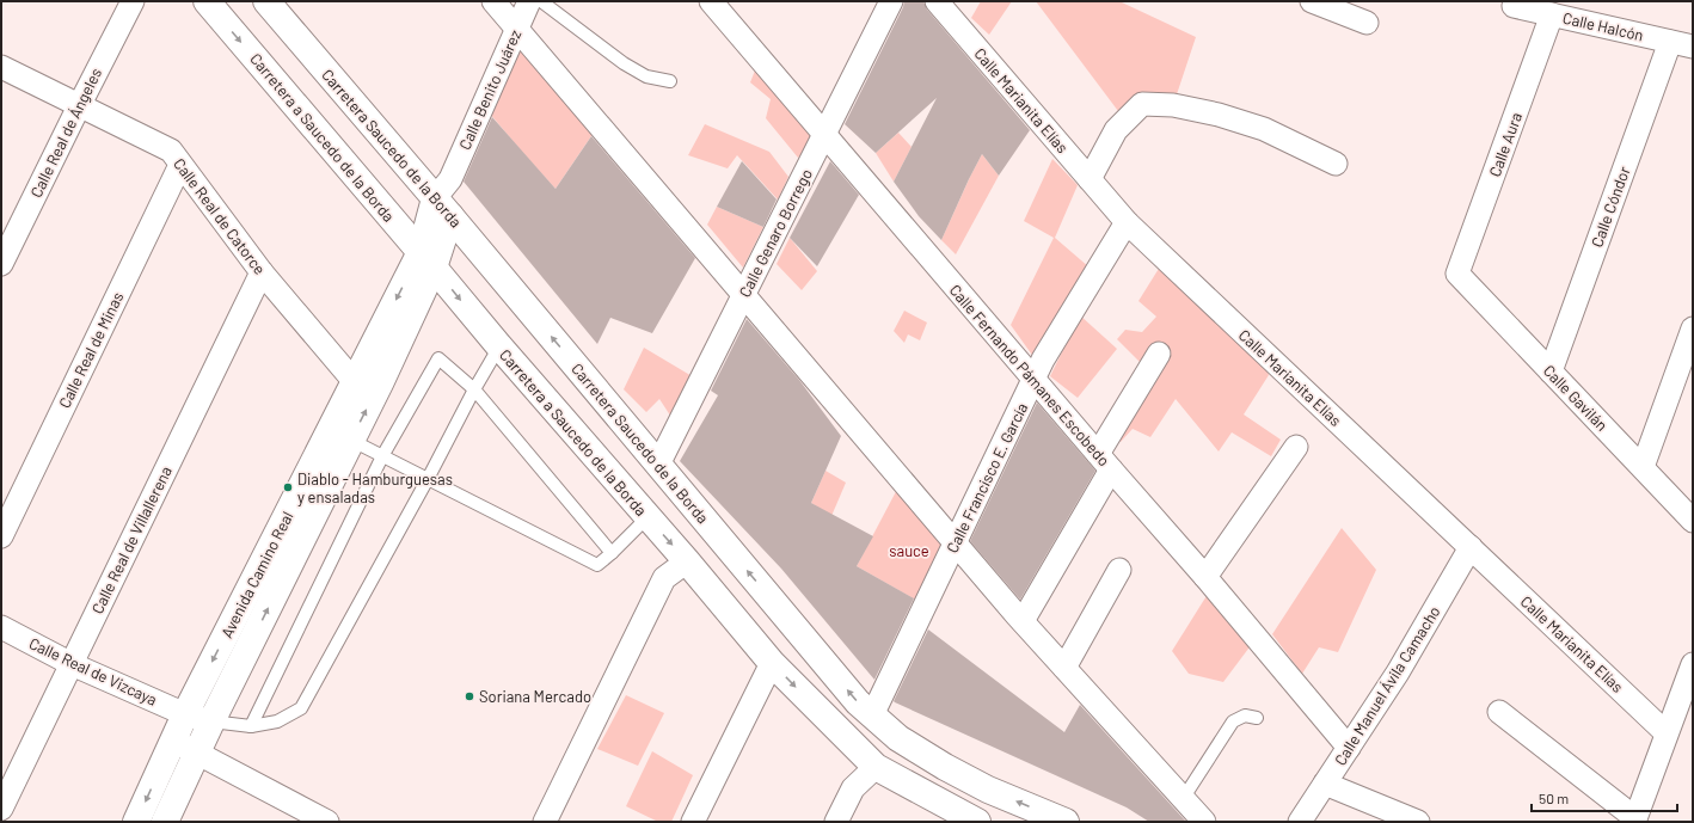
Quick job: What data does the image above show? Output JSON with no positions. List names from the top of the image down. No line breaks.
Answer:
{"streets":{"street":["Calle Halcón","Calle Benito Juárez","Calle Marianita Elías","Calle Real de Ángeles","Carretera a Saucedo de la Borda","Calle Aura","Carretera Saucedo de la Borda","Calle Cóndor","Calle Real de Catorce","Calle Genaro Borrego","Calle Real de Minas","Calle Fernando Pámanes Escobedo","Calle Gavilán","Calle Francisco E. García","Calle Real de Villallerena","Avenida Camino Real","Calle Real de Vizcaya","Calle Manuel Ávila Camacho"]},"crossings":[["Calle Halcón","Calle Aura"],["Calle Halcón","Calle Cóndor"],["Calle Benito Juárez","Carretera Saucedo de la Borda"],["Calle Marianita Elías","Calle Francisco E. García"],["Calle Marianita Elías","Calle Manuel Ávila Camacho"],["Calle Real de Ángeles","Calle Real de Catorce"],["Carretera a Saucedo de la Borda","Avenida Camino Real"],["Calle Aura","Calle Gavilán"],["Carretera Saucedo de la Borda","Calle Genaro Borrego"],["Carretera Saucedo de la Borda","Calle Francisco E. García"],["Calle Cóndor","Calle Gavilán"],["Calle Real de Catorce","Calle Real de Minas"],["Calle Real de Catorce","Calle Real de Villallerena"],["Calle Real de Catorce","Avenida Camino Real"],["Calle Genaro Borrego","Calle Fernando Pámanes Escobedo"],["Calle Fernando Pámanes Escobedo","Calle Francisco E. García"],["Calle Fernando Pámanes Escobedo","Calle Manuel Ávila Camacho"],["Calle Real de Villallerena","Calle Real de Vizcaya"],["Avenida Camino Real","Calle Real de Vizcaya"]],"parks":["sauce"],"places":["Diablo - Hamburguesas y ensaladas","Soriana Mercado"],"scale_bar":"50 m"}
